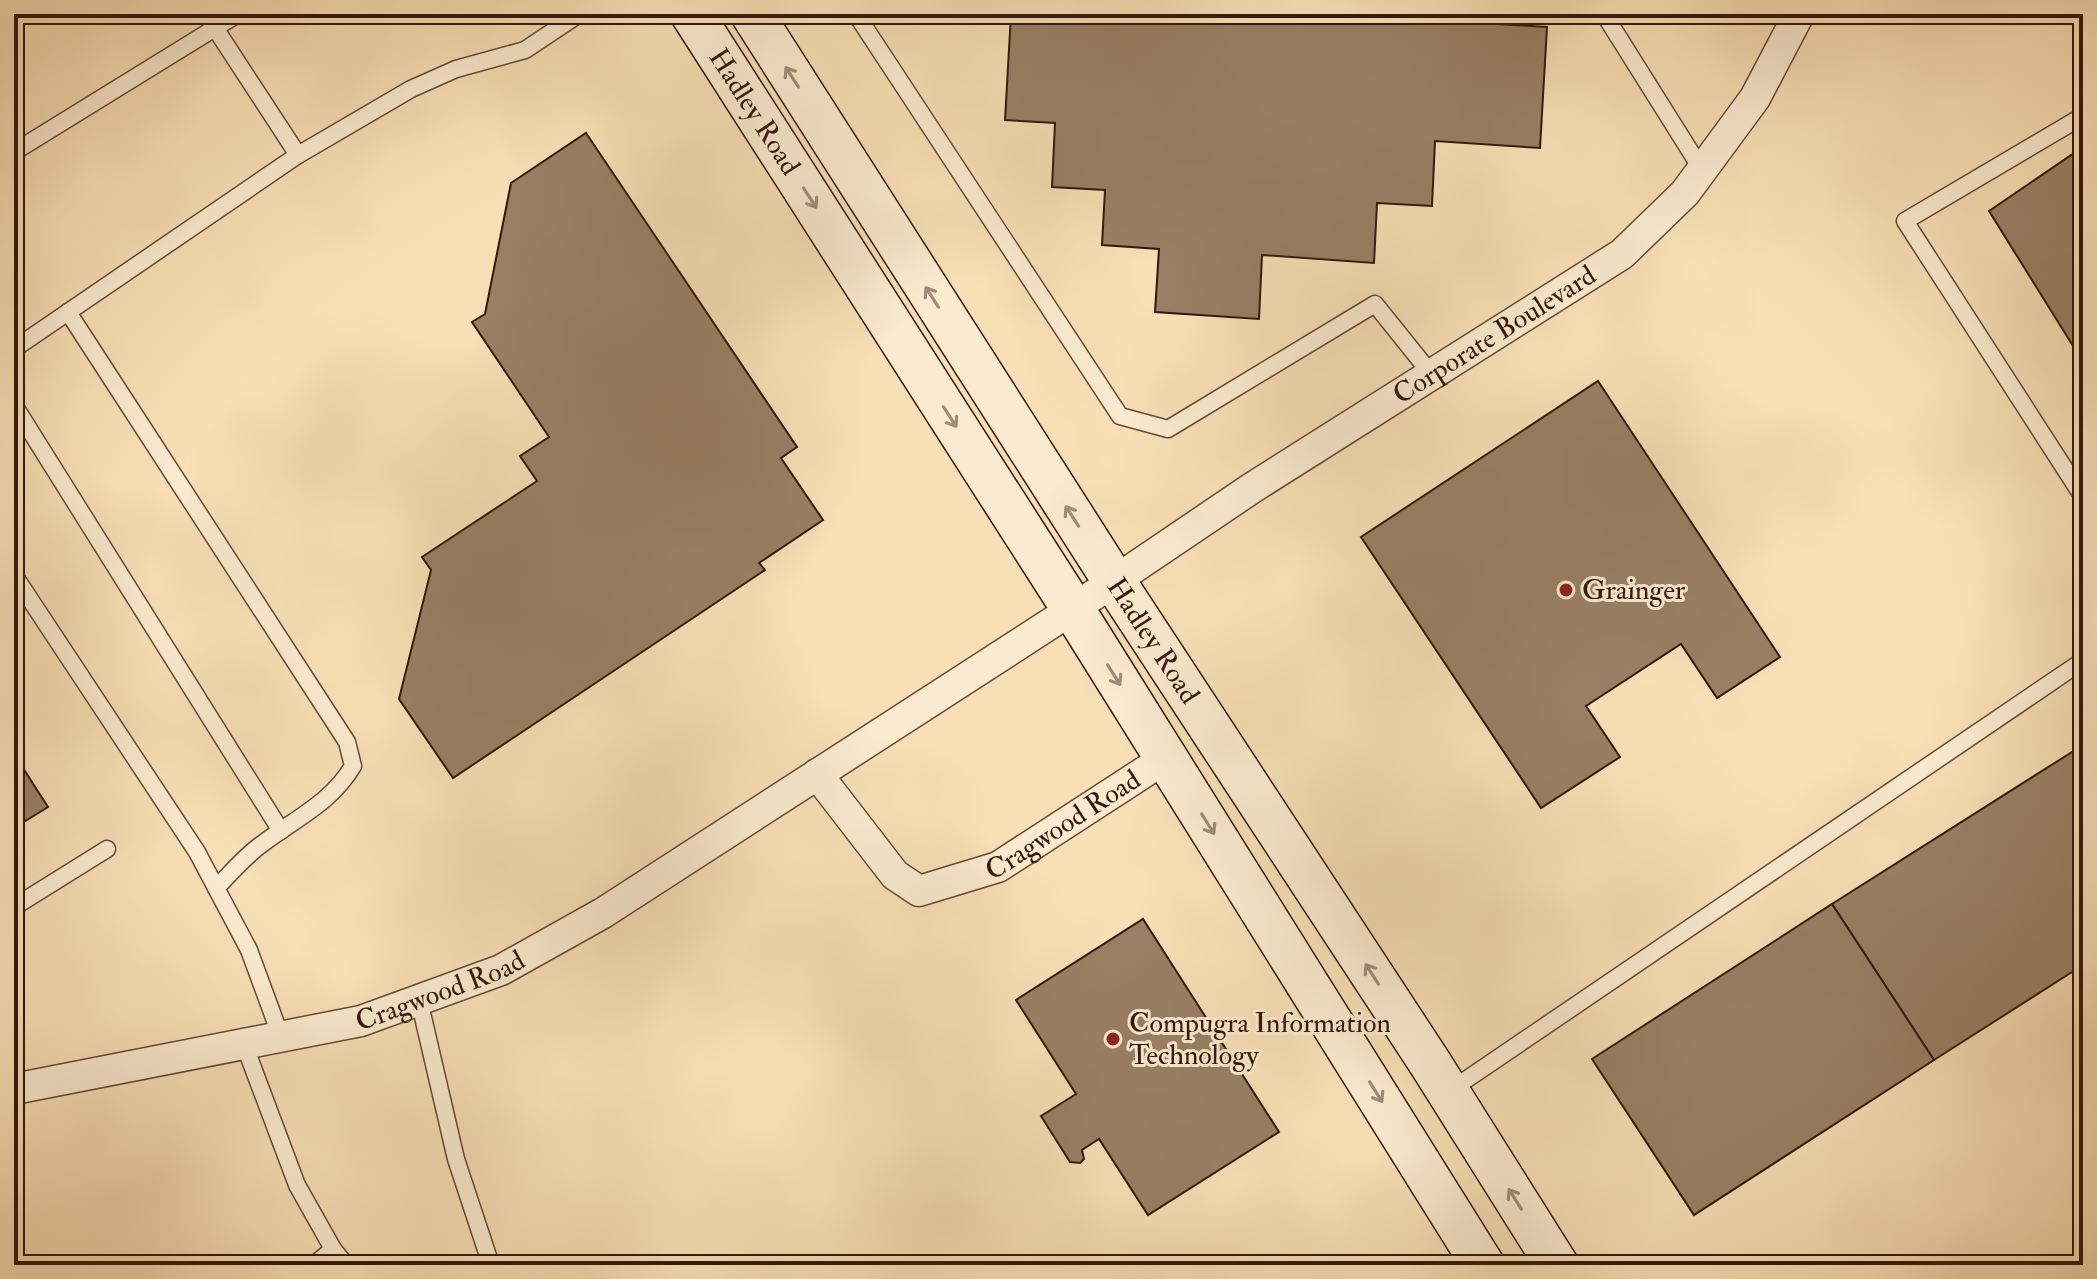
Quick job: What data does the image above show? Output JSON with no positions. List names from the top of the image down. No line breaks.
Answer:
{"streets":{"main road":["Hadley Road"],"street":["Corporate Boulevard","Cragwood Road"]},"crossings":[["Hadley Road","Corporate Boulevard"],["Hadley Road","Cragwood Road"],["Corporate Boulevard","Cragwood Road"]],"places":["Grainger","Compugra Information Technology"]}
